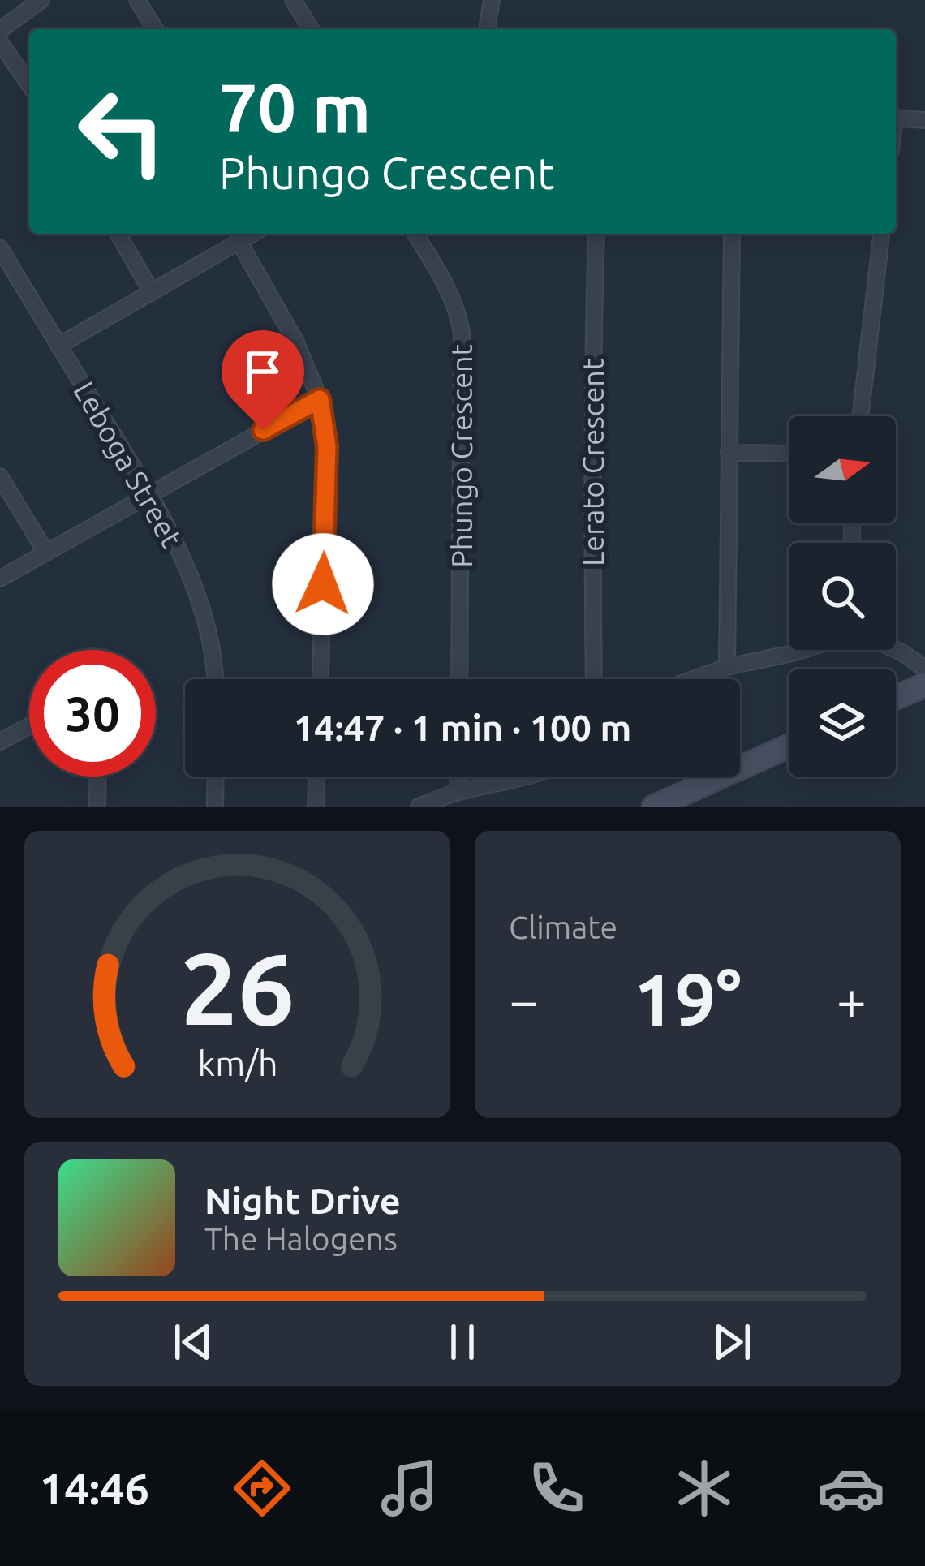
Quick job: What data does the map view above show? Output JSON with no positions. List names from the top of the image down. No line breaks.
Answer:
{"streets":{"street":["Phungo Crescent","Lerato Crescent","Leboga Street"]},"north":"right","page":{"turn":["70 m","Phungo Crescent"],"limit":"30","trip":"14:47 · 1 min · 100 m","tile":"Climate","heat":["−","19°","+"],"song":["Night Drive","The Halogens"],"tabs":"14:46","gauge":["26","km/h"]}}
